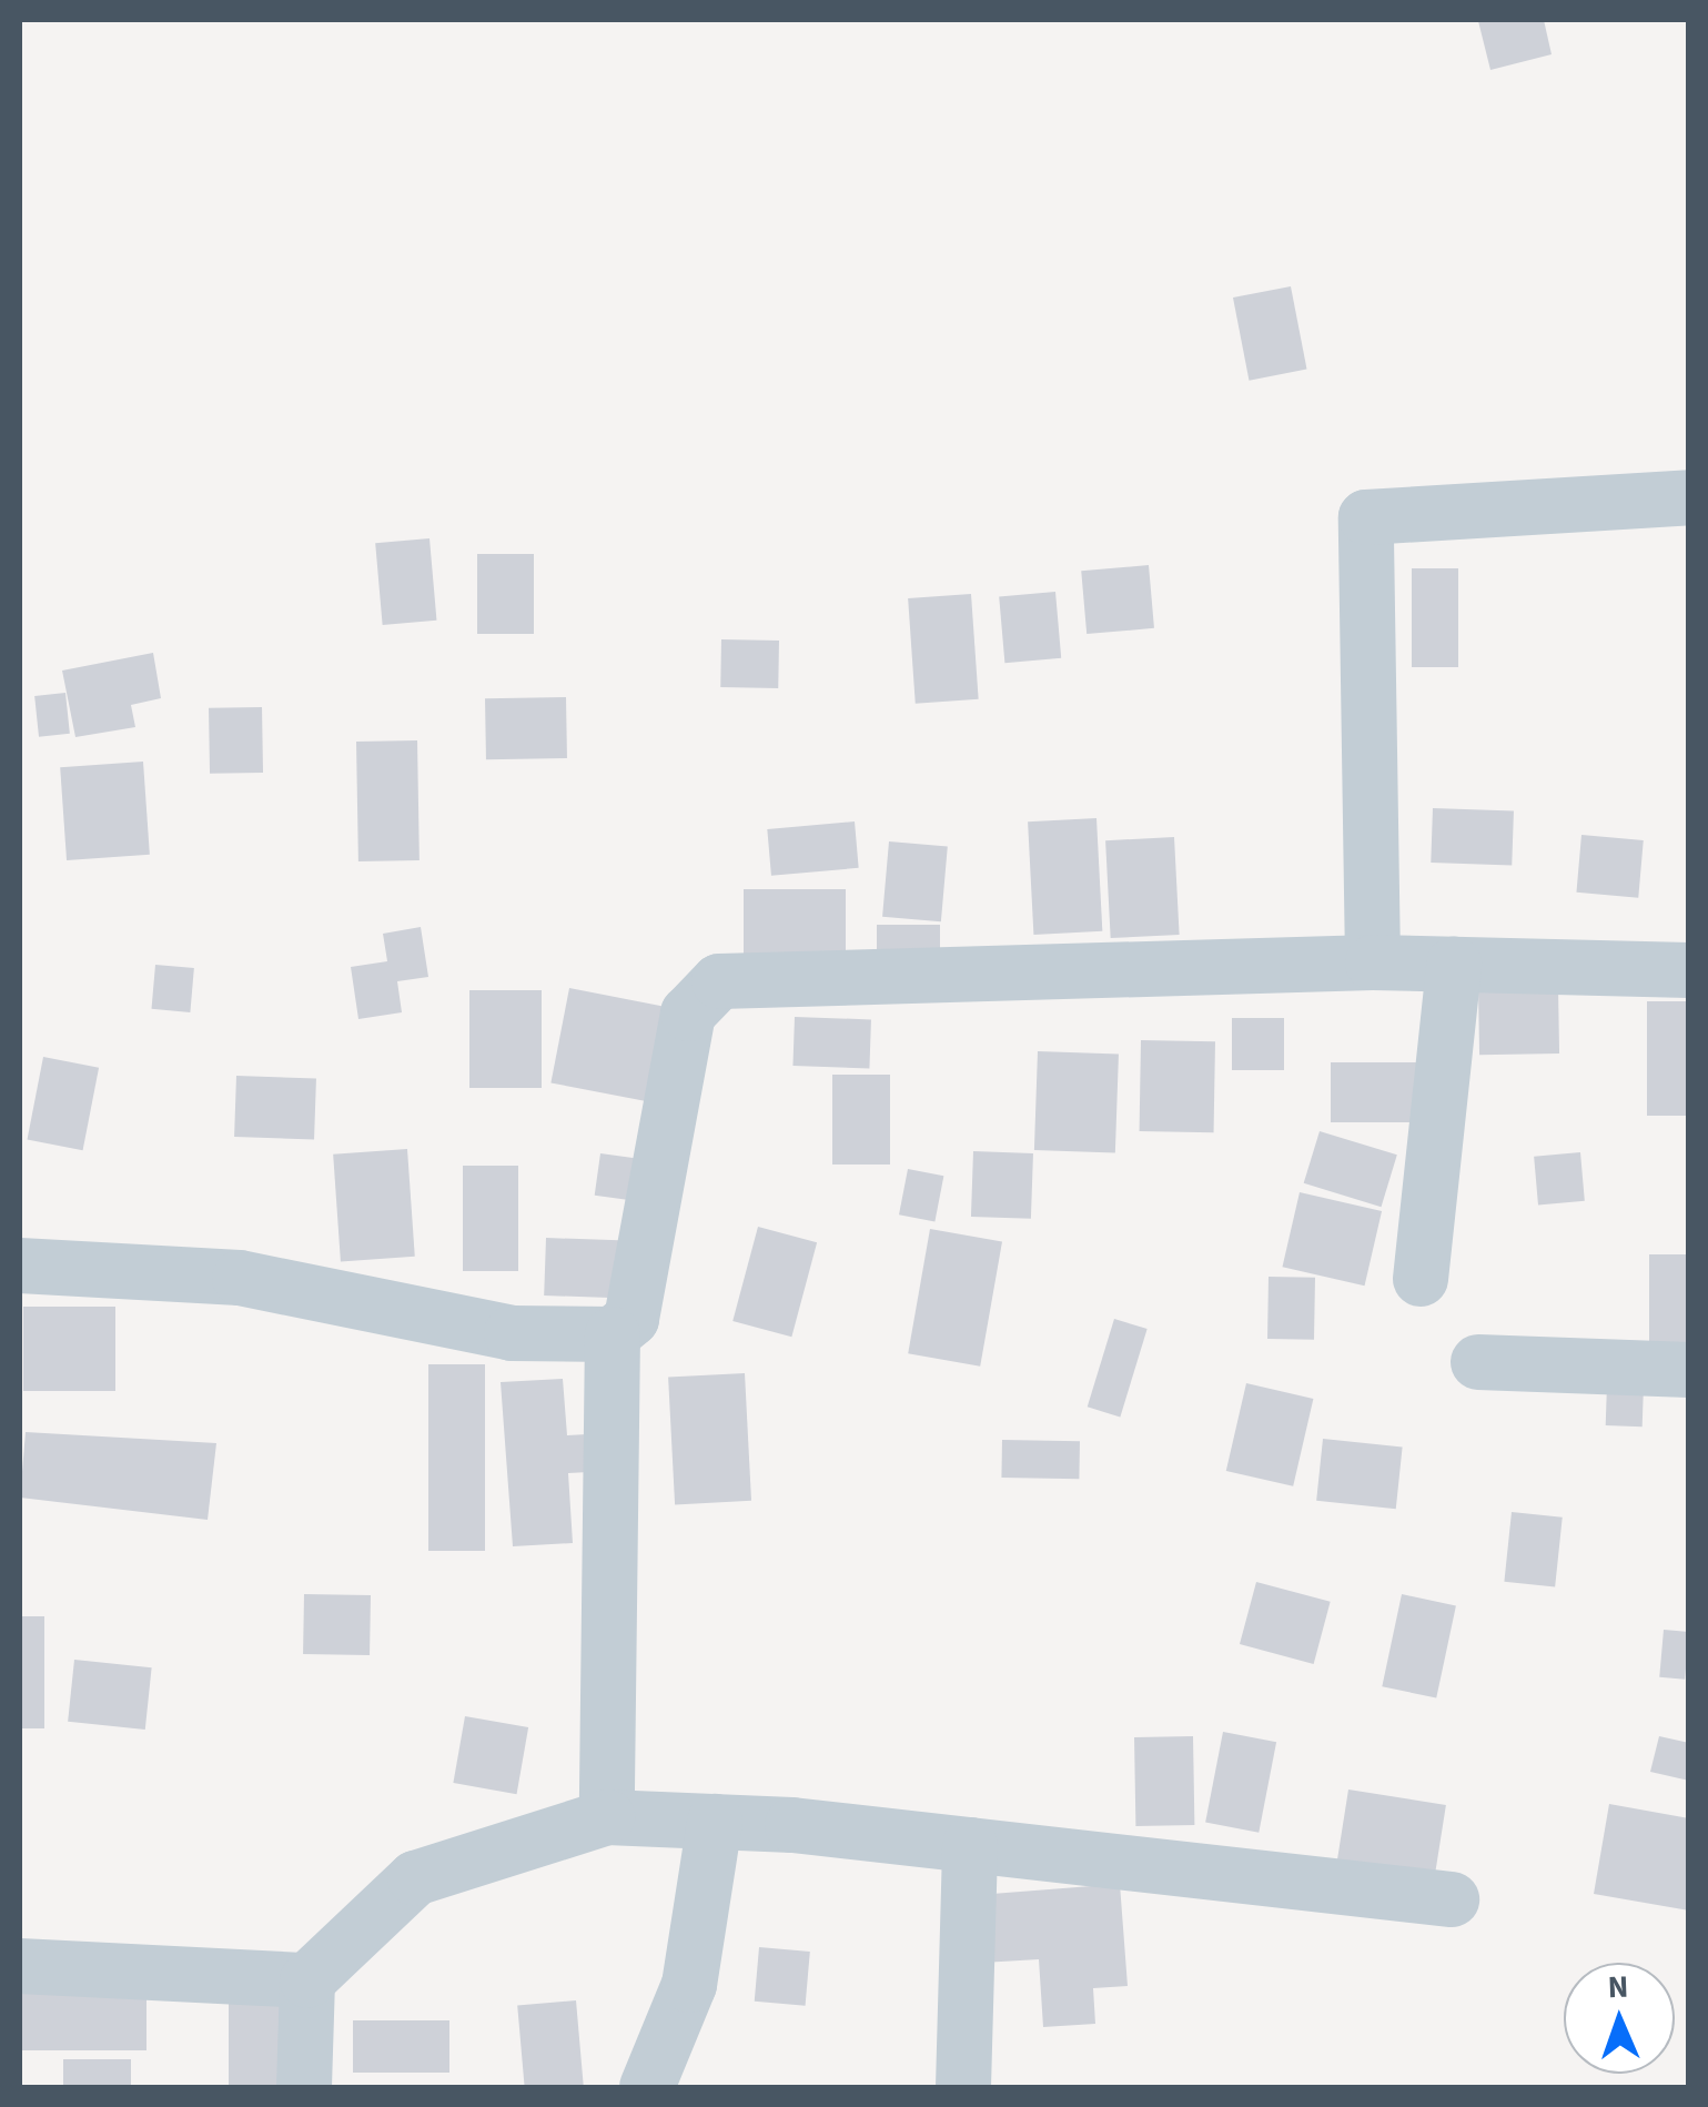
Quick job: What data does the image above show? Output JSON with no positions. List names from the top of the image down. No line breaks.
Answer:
{"north":"top"}
